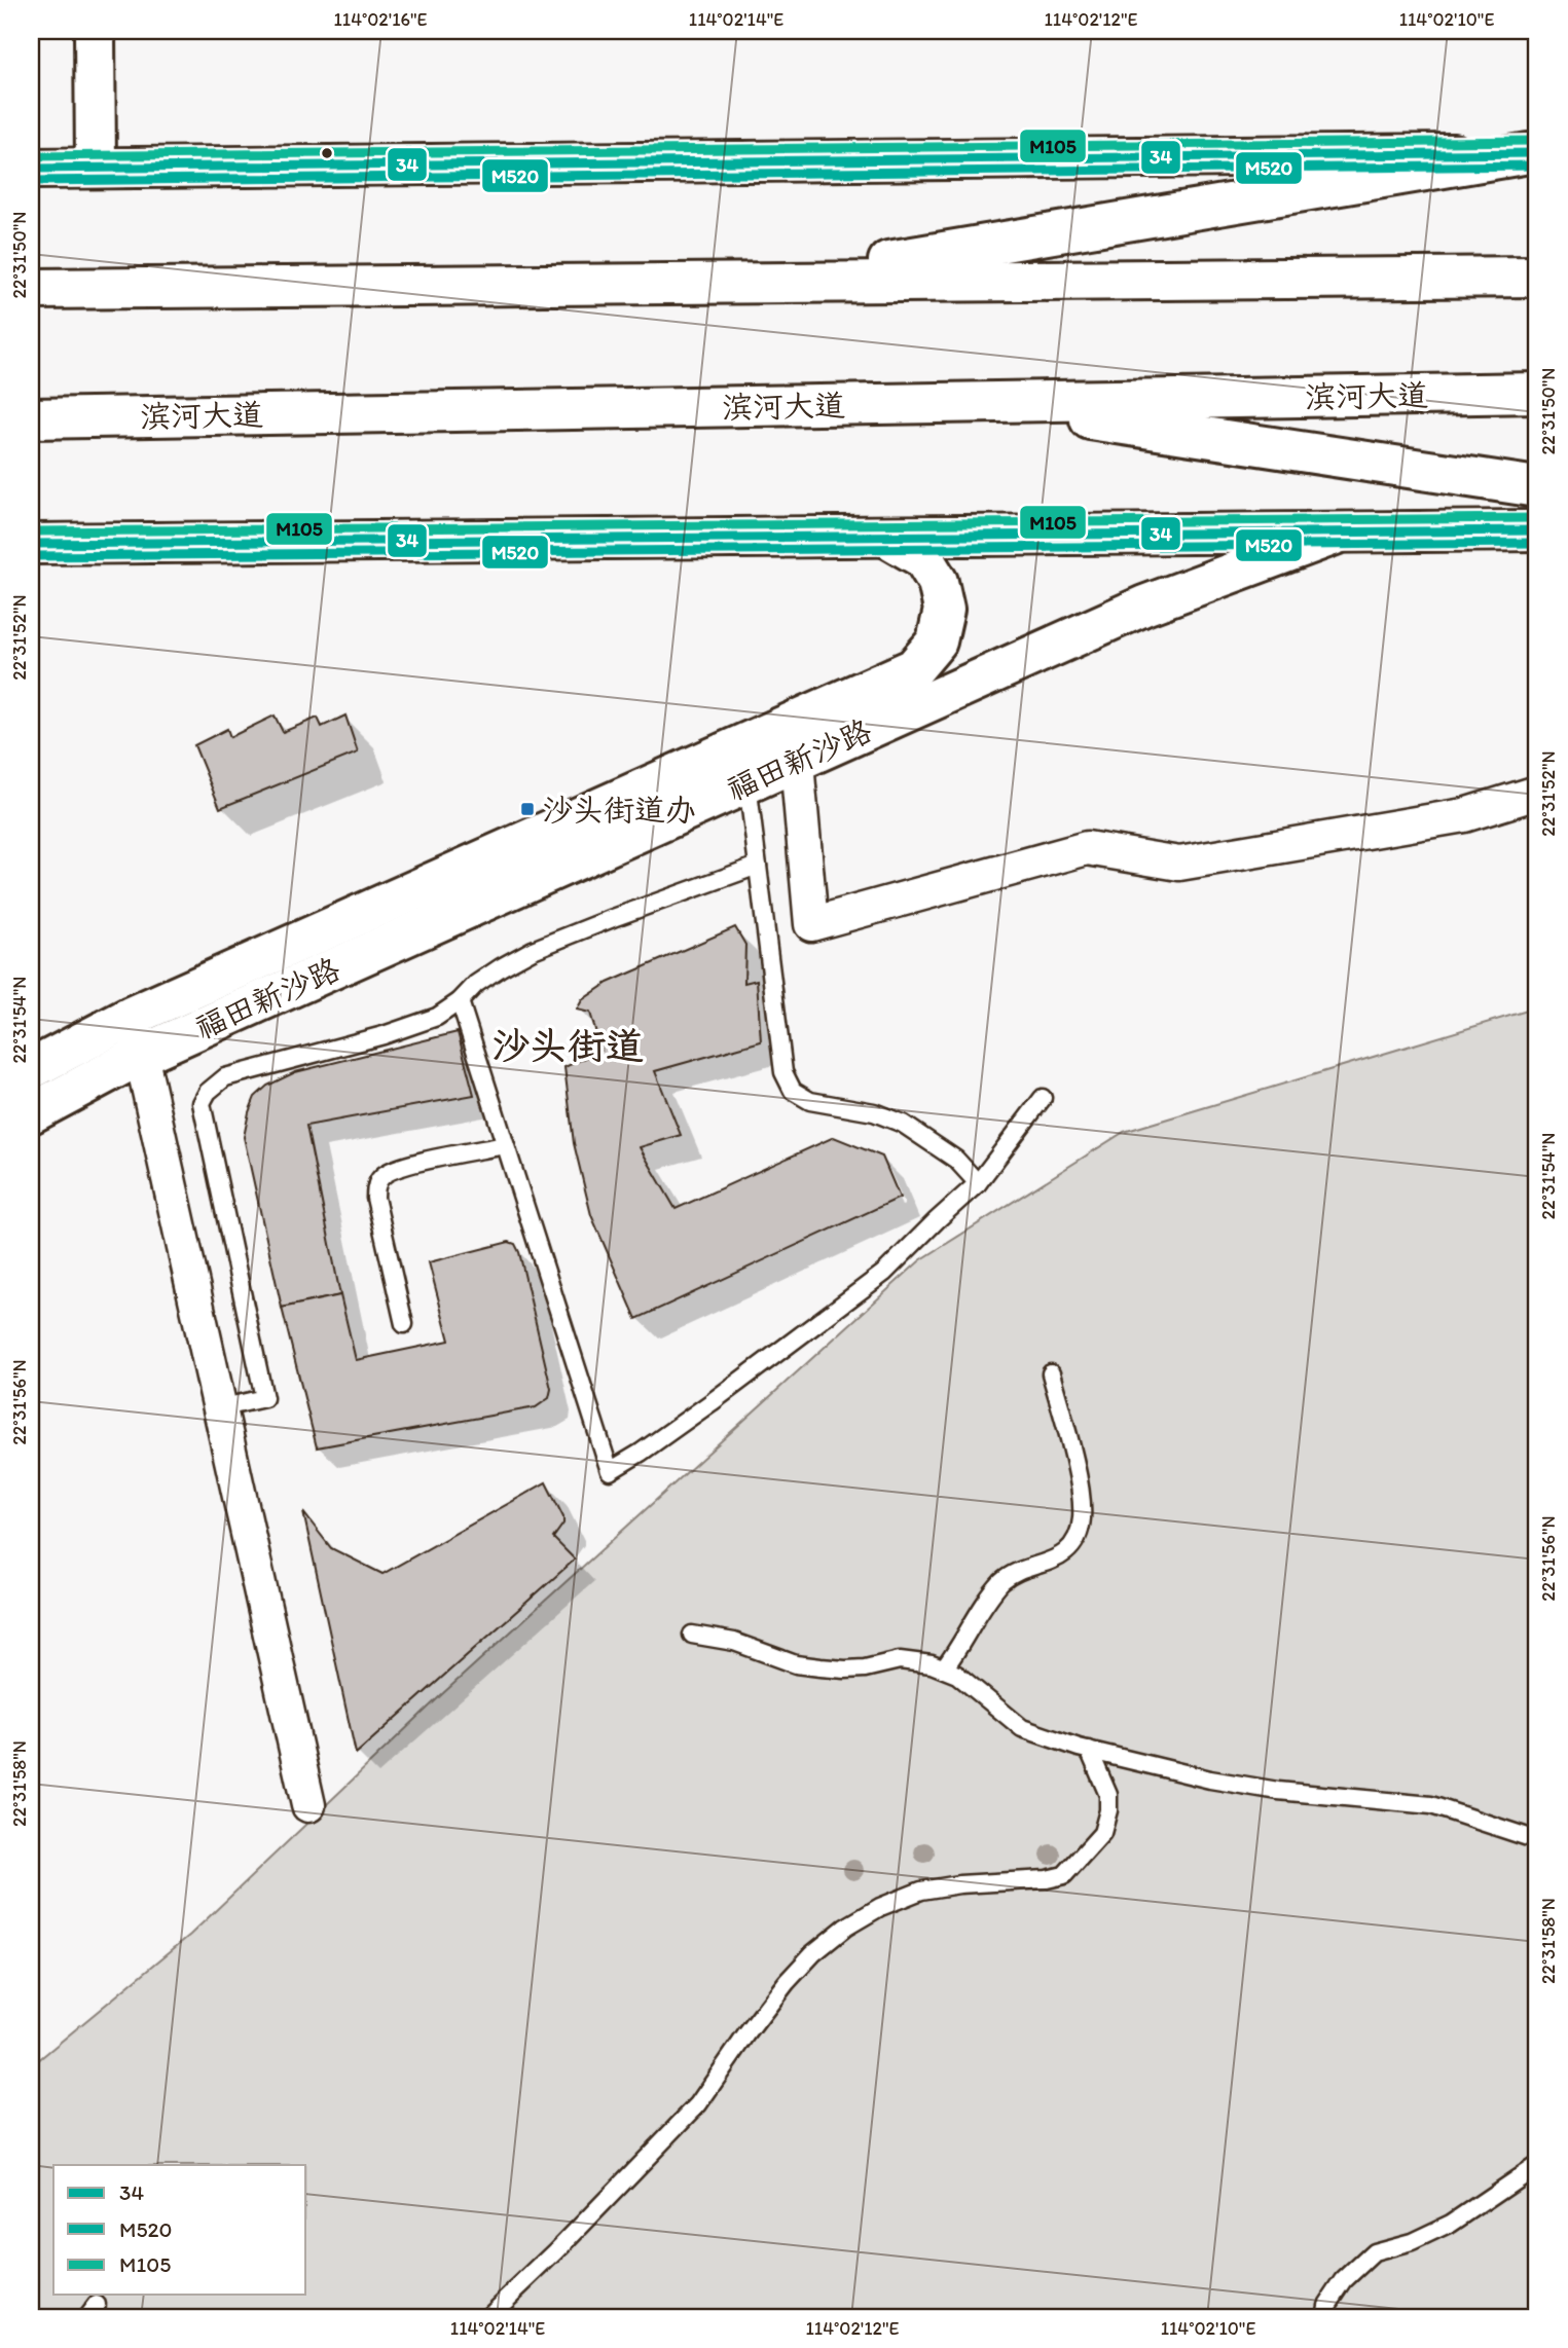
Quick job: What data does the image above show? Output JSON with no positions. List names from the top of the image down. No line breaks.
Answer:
{"streets":{"main road":["滨河大道","福田新沙路"]},"districts":["沙头街道"],"places":{"transit":["沙头街道办"]},"lines":["transit line M105","transit line 34","transit line M520"],"legend":["34","M520","M105"],"coordinates":["114°02'16\"E","114°02'14\"E","114°02'12\"E","114°02'10\"E","22°31'50\"N","22°31'52\"N","22°31'54\"N","22°31'56\"N","22°31'58\"N"]}
